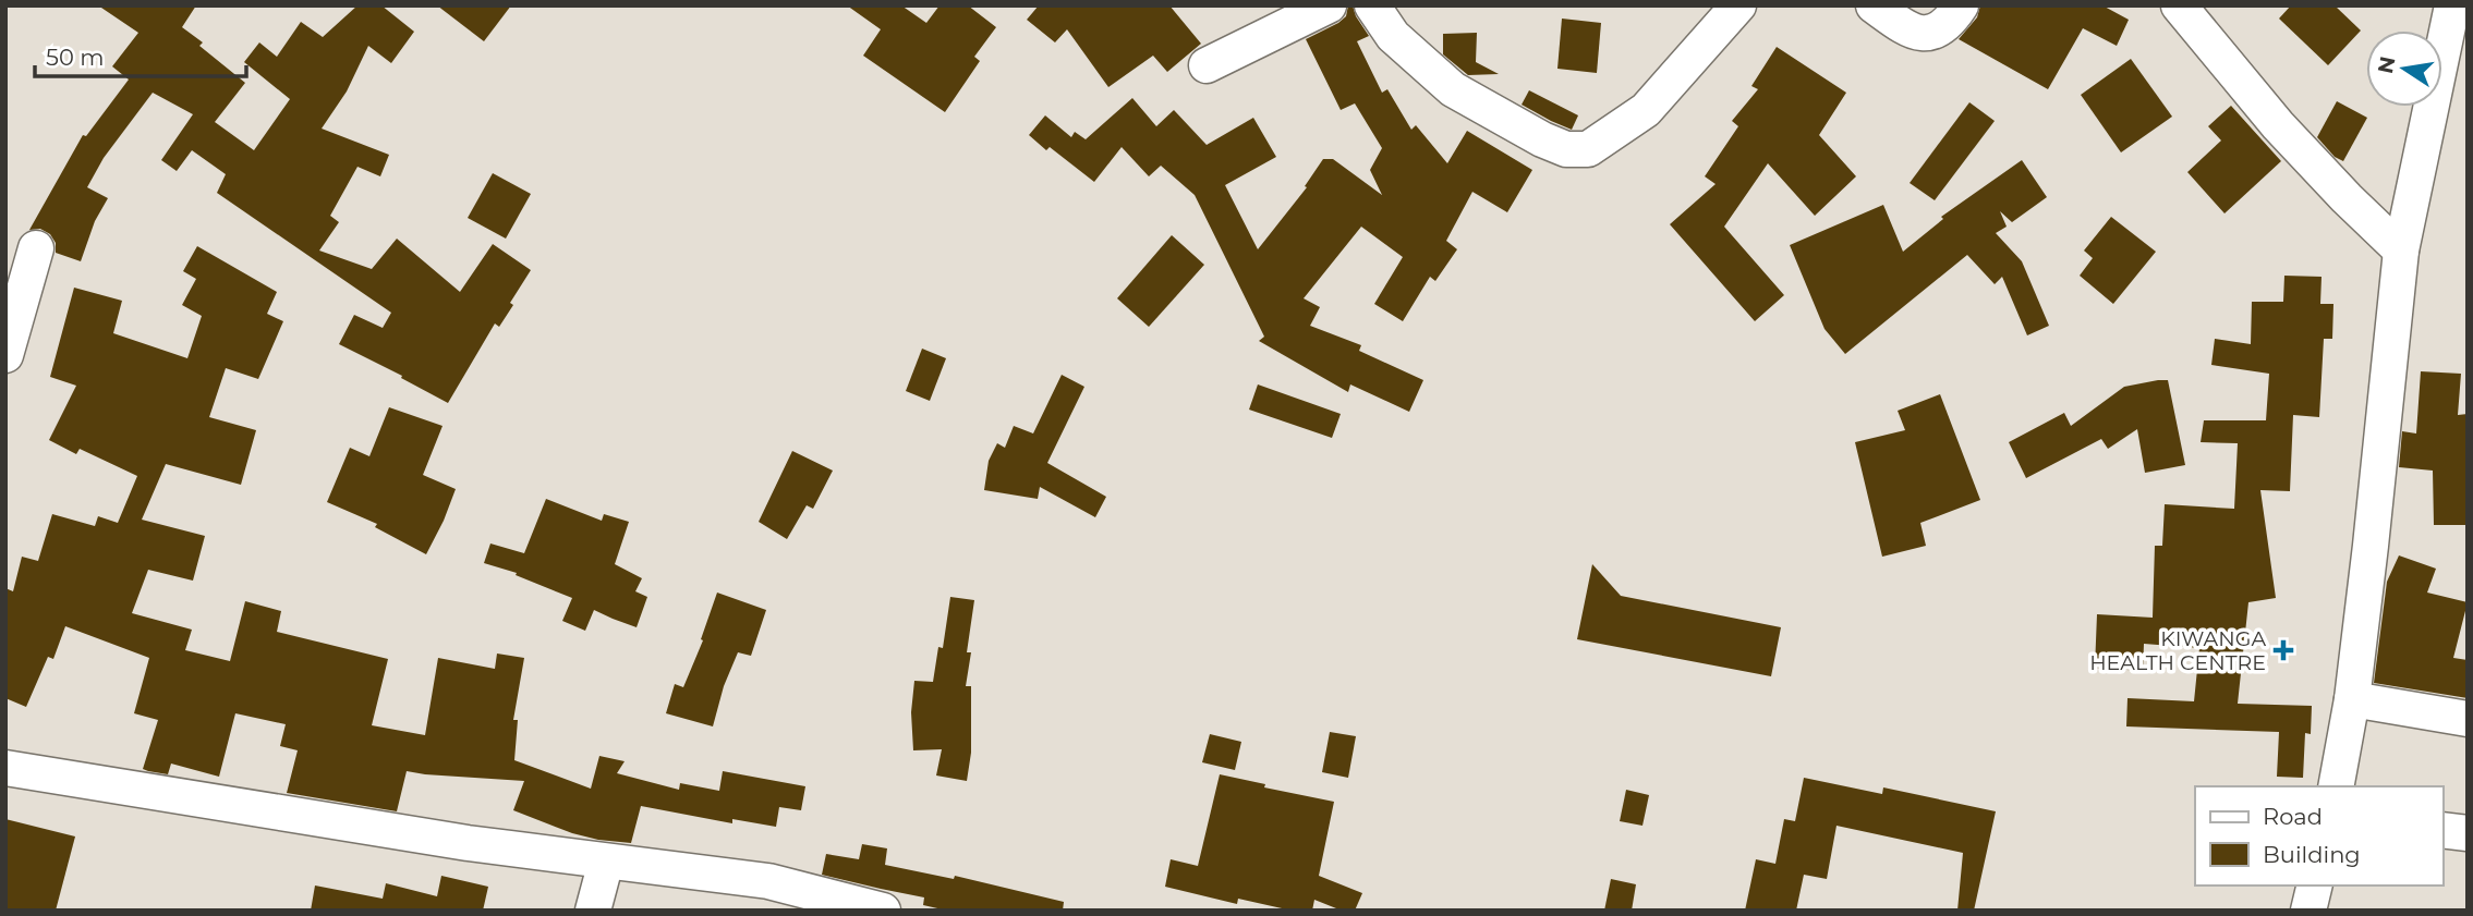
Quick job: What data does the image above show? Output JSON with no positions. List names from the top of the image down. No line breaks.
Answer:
{"places":{"health":["KIWANGA HEALTH CENTRE"]},"legend":["Road","Building"],"scale_bar":"50 m","north":"left"}
